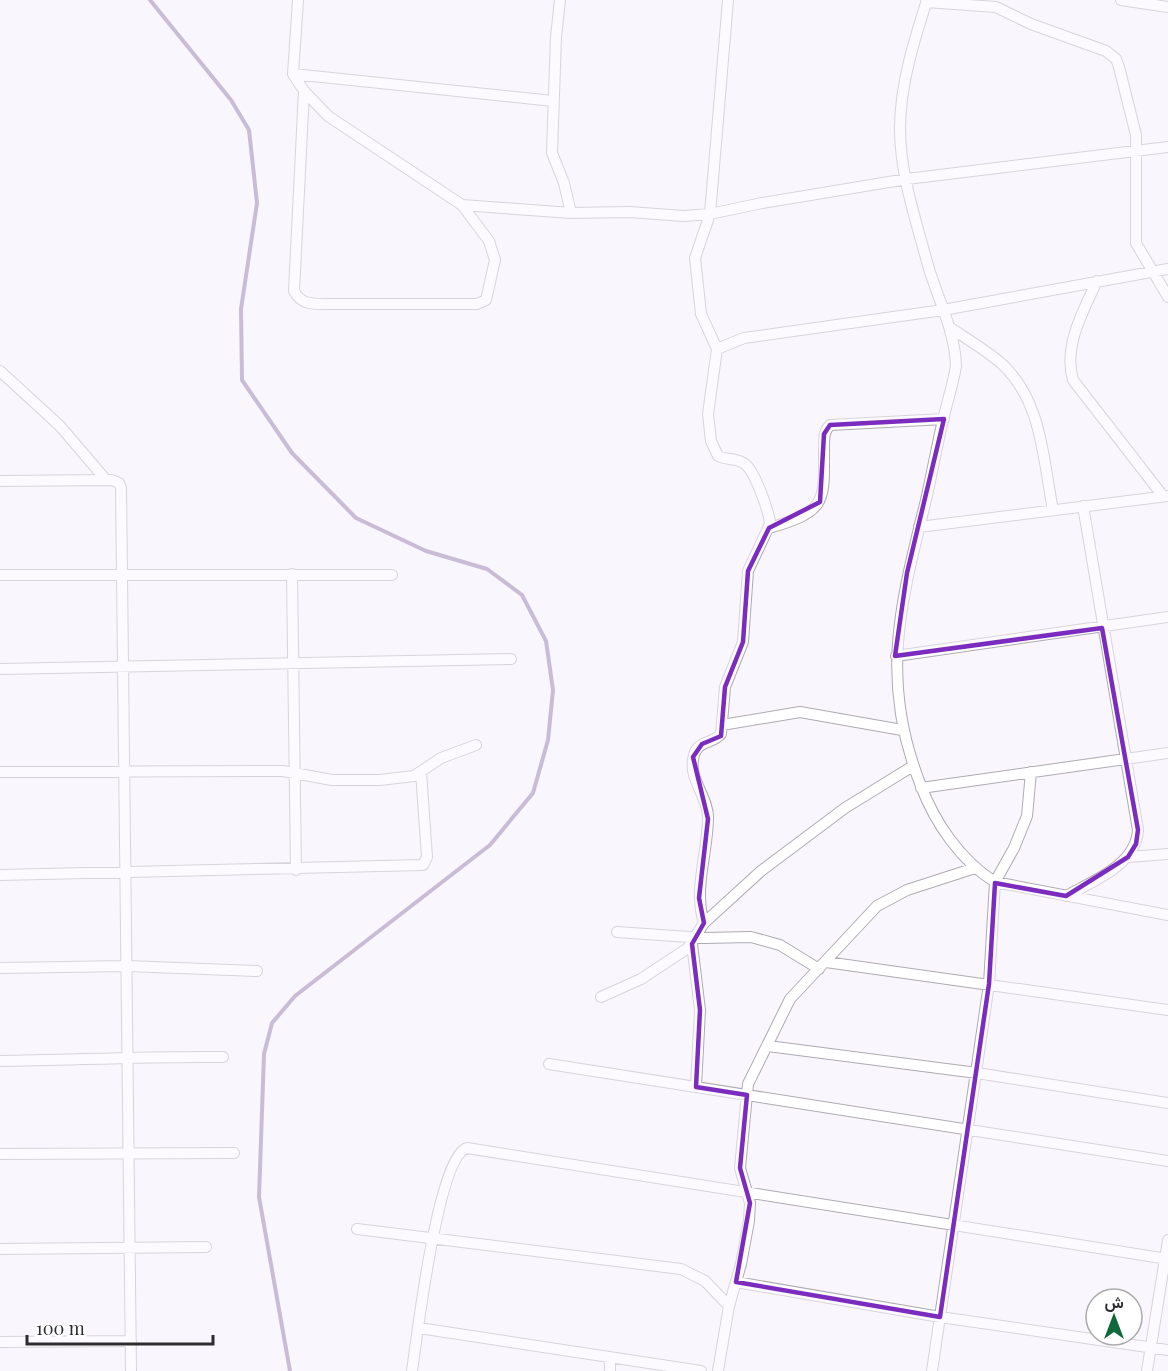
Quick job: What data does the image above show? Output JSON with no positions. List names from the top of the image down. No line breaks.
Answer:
{"scale_bar":"100 m","north":"top"}
